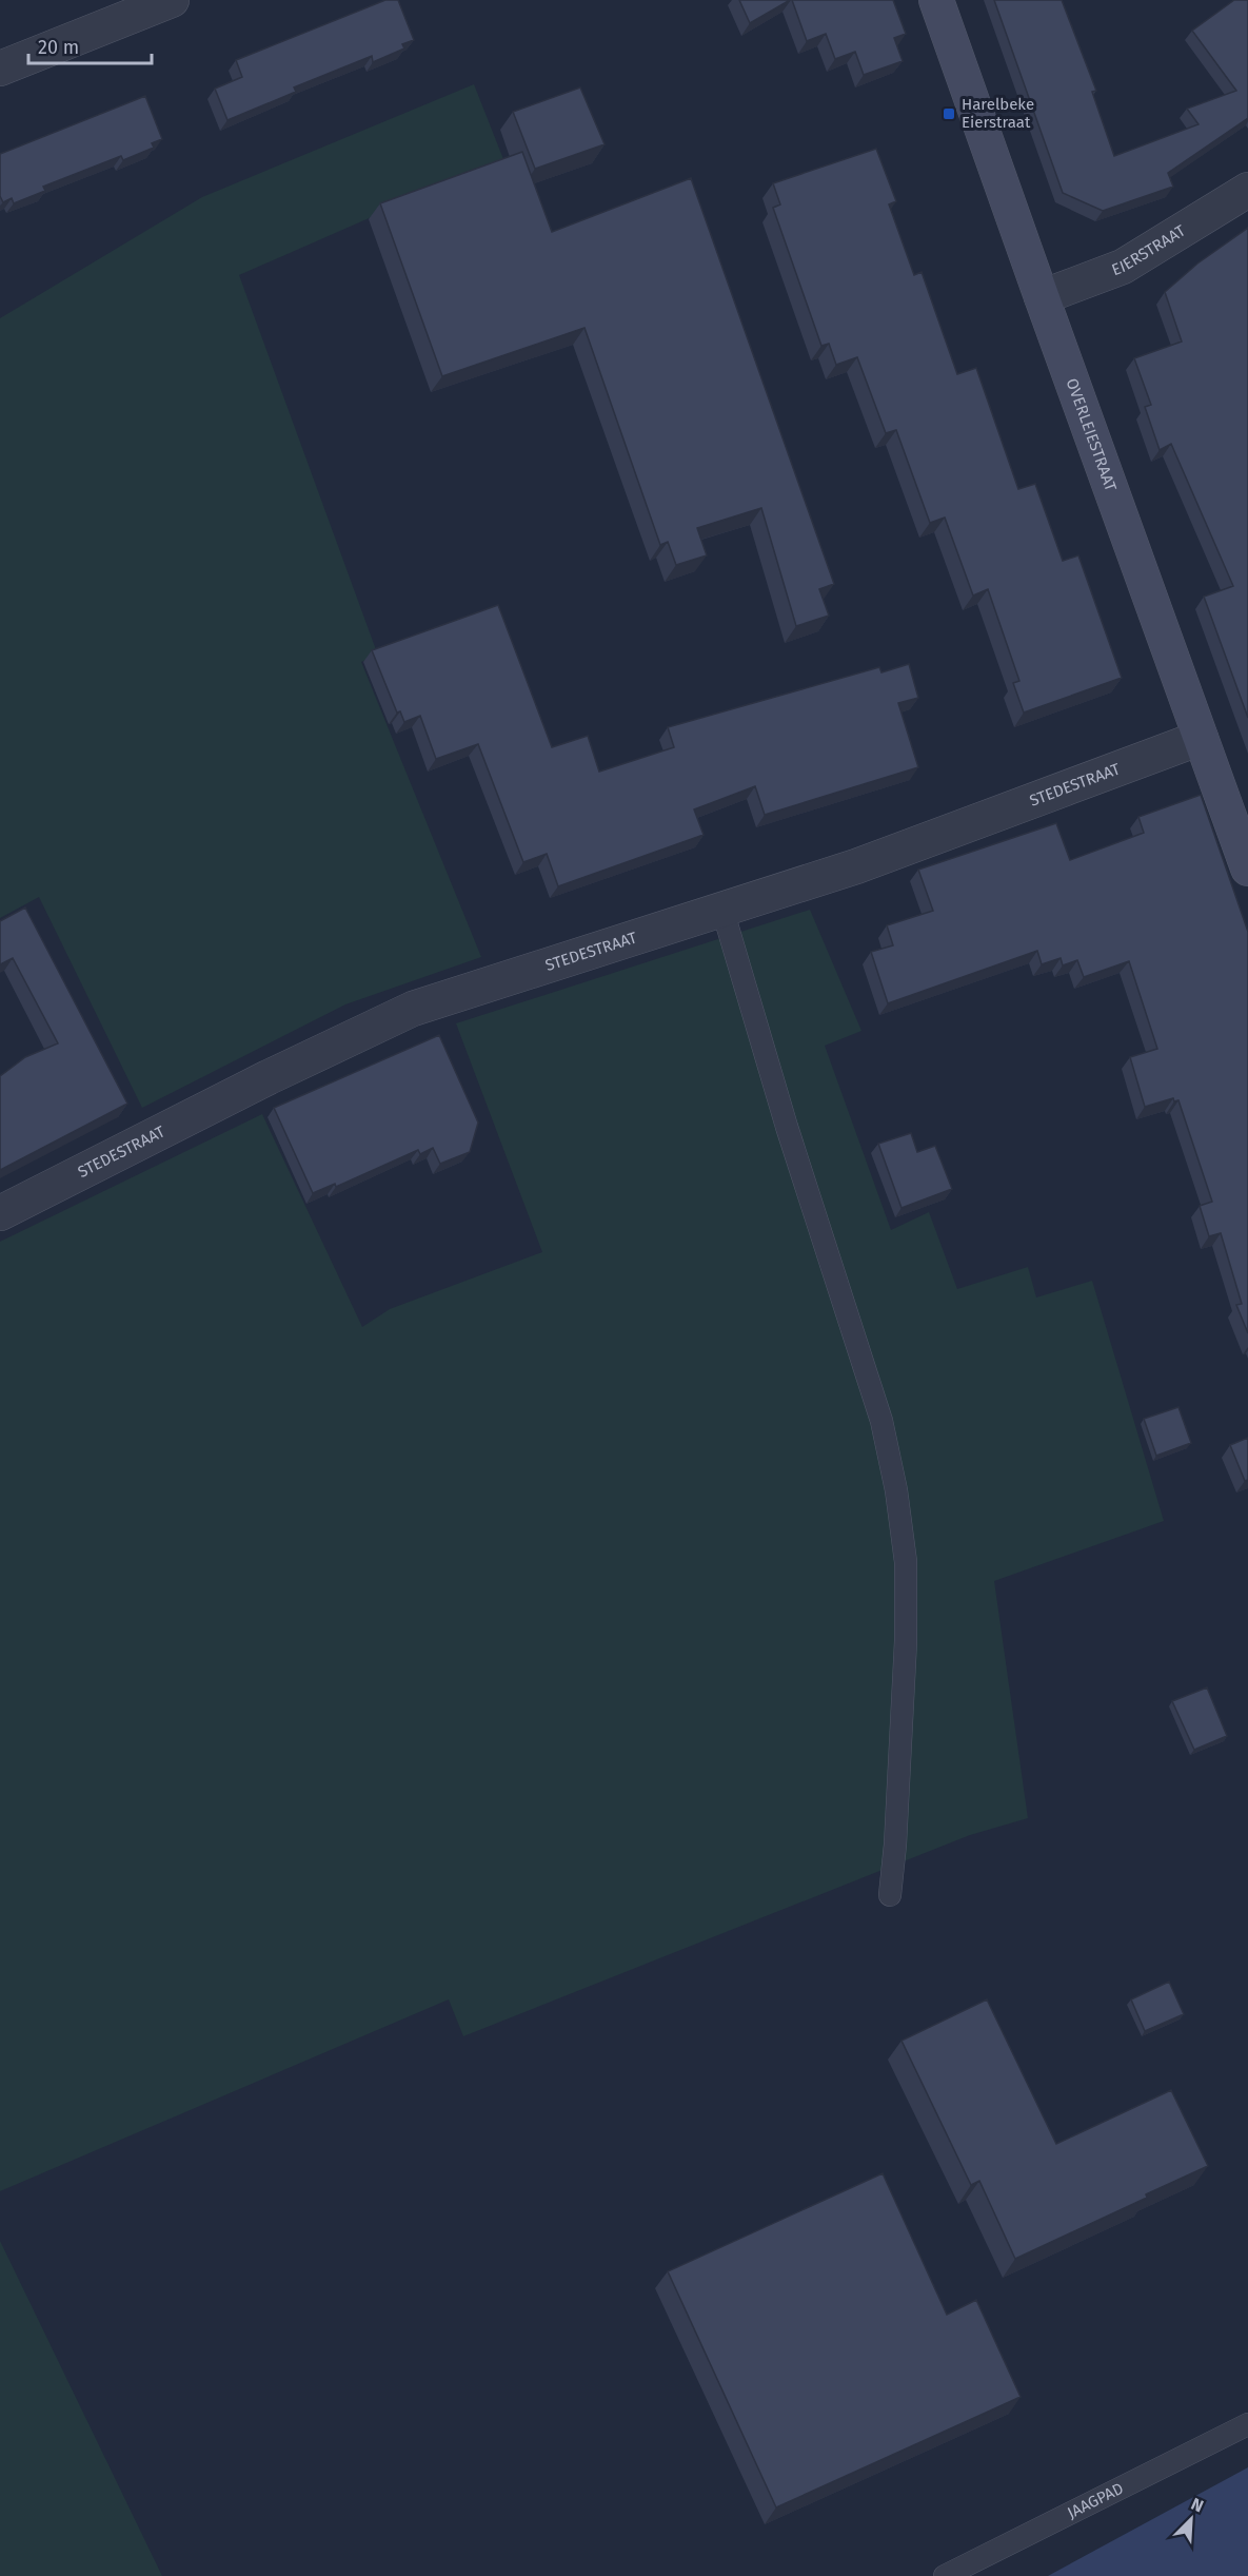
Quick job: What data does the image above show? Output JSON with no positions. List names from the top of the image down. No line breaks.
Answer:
{"streets":{"main road":["OVERLEIESTRAAT"],"street":["EIERSTRAAT","STEDESTRAAT"],"lane":["JAAGPAD"]},"crossings":[["EIERSTRAAT","OVERLEIESTRAAT"],["OVERLEIESTRAAT","STEDESTRAAT"]],"places":{"transit":["Harelbeke Eierstraat"]},"scale_bar":"20 m","north":"top right"}
